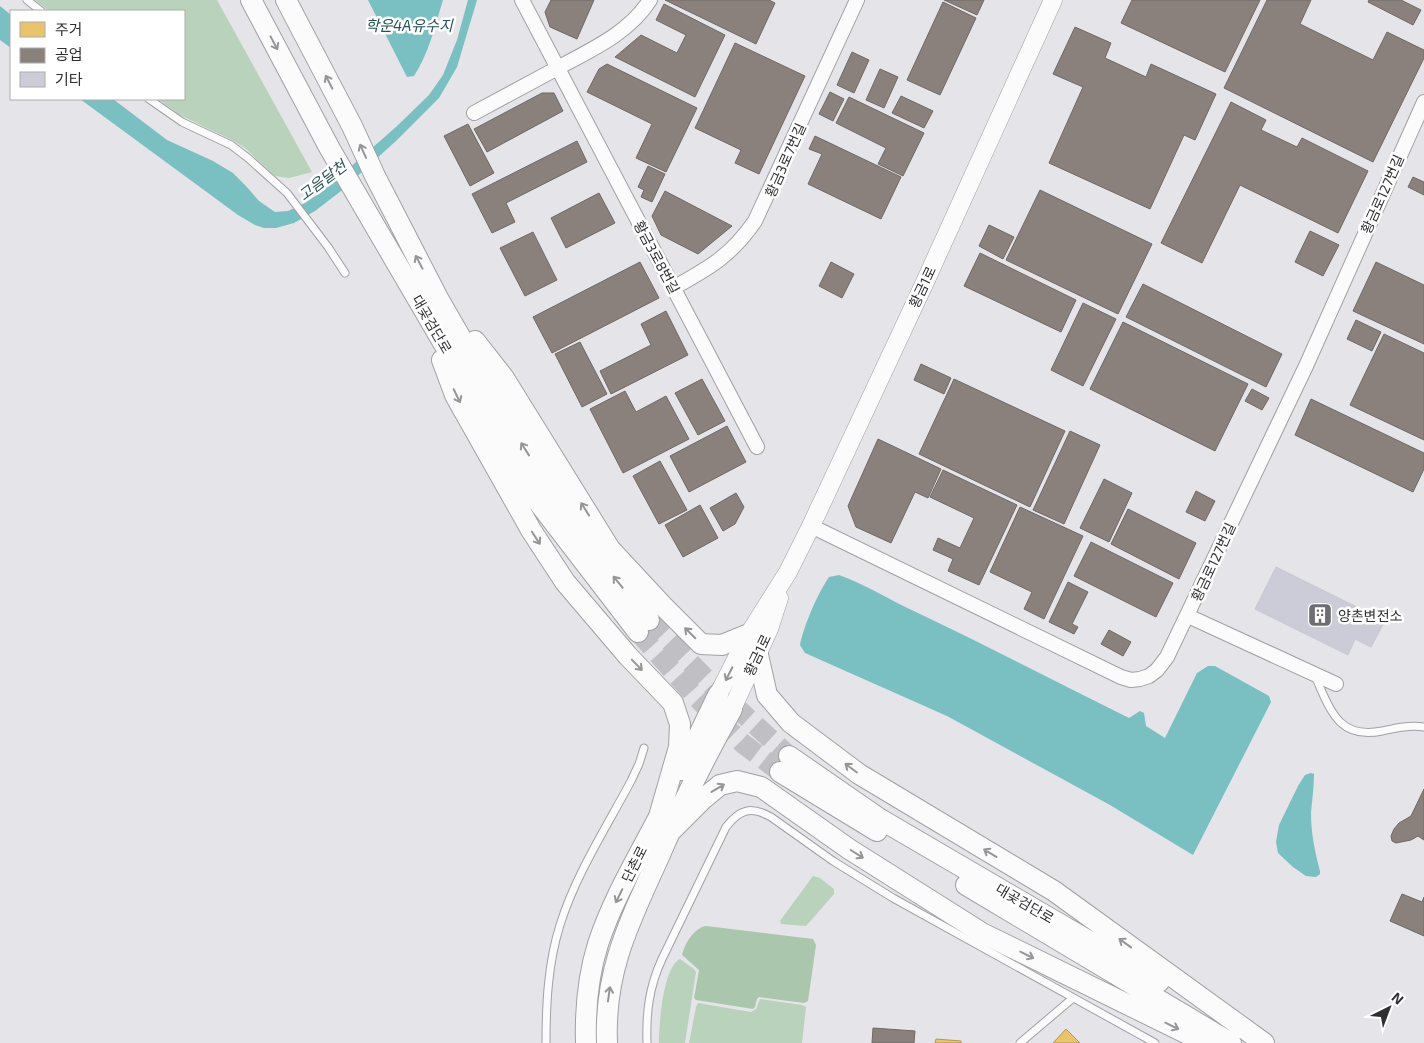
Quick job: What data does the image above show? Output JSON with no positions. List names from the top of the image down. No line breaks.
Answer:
{"streets":{"main road":["대곶검단로","단촌로"],"street":["황금3로7번길","황금로127번길","황금3로8번길","황금1로"]},"crossings":[["황금3로7번길","황금3로8번길"],["황금로127번길","황금1로"],["황금1로","단촌로"]],"water":["학운4A유수지","고음달천"],"places":{"building":["양촌변전소"]},"legend":["주거","공업","기타"],"north":"top right"}
